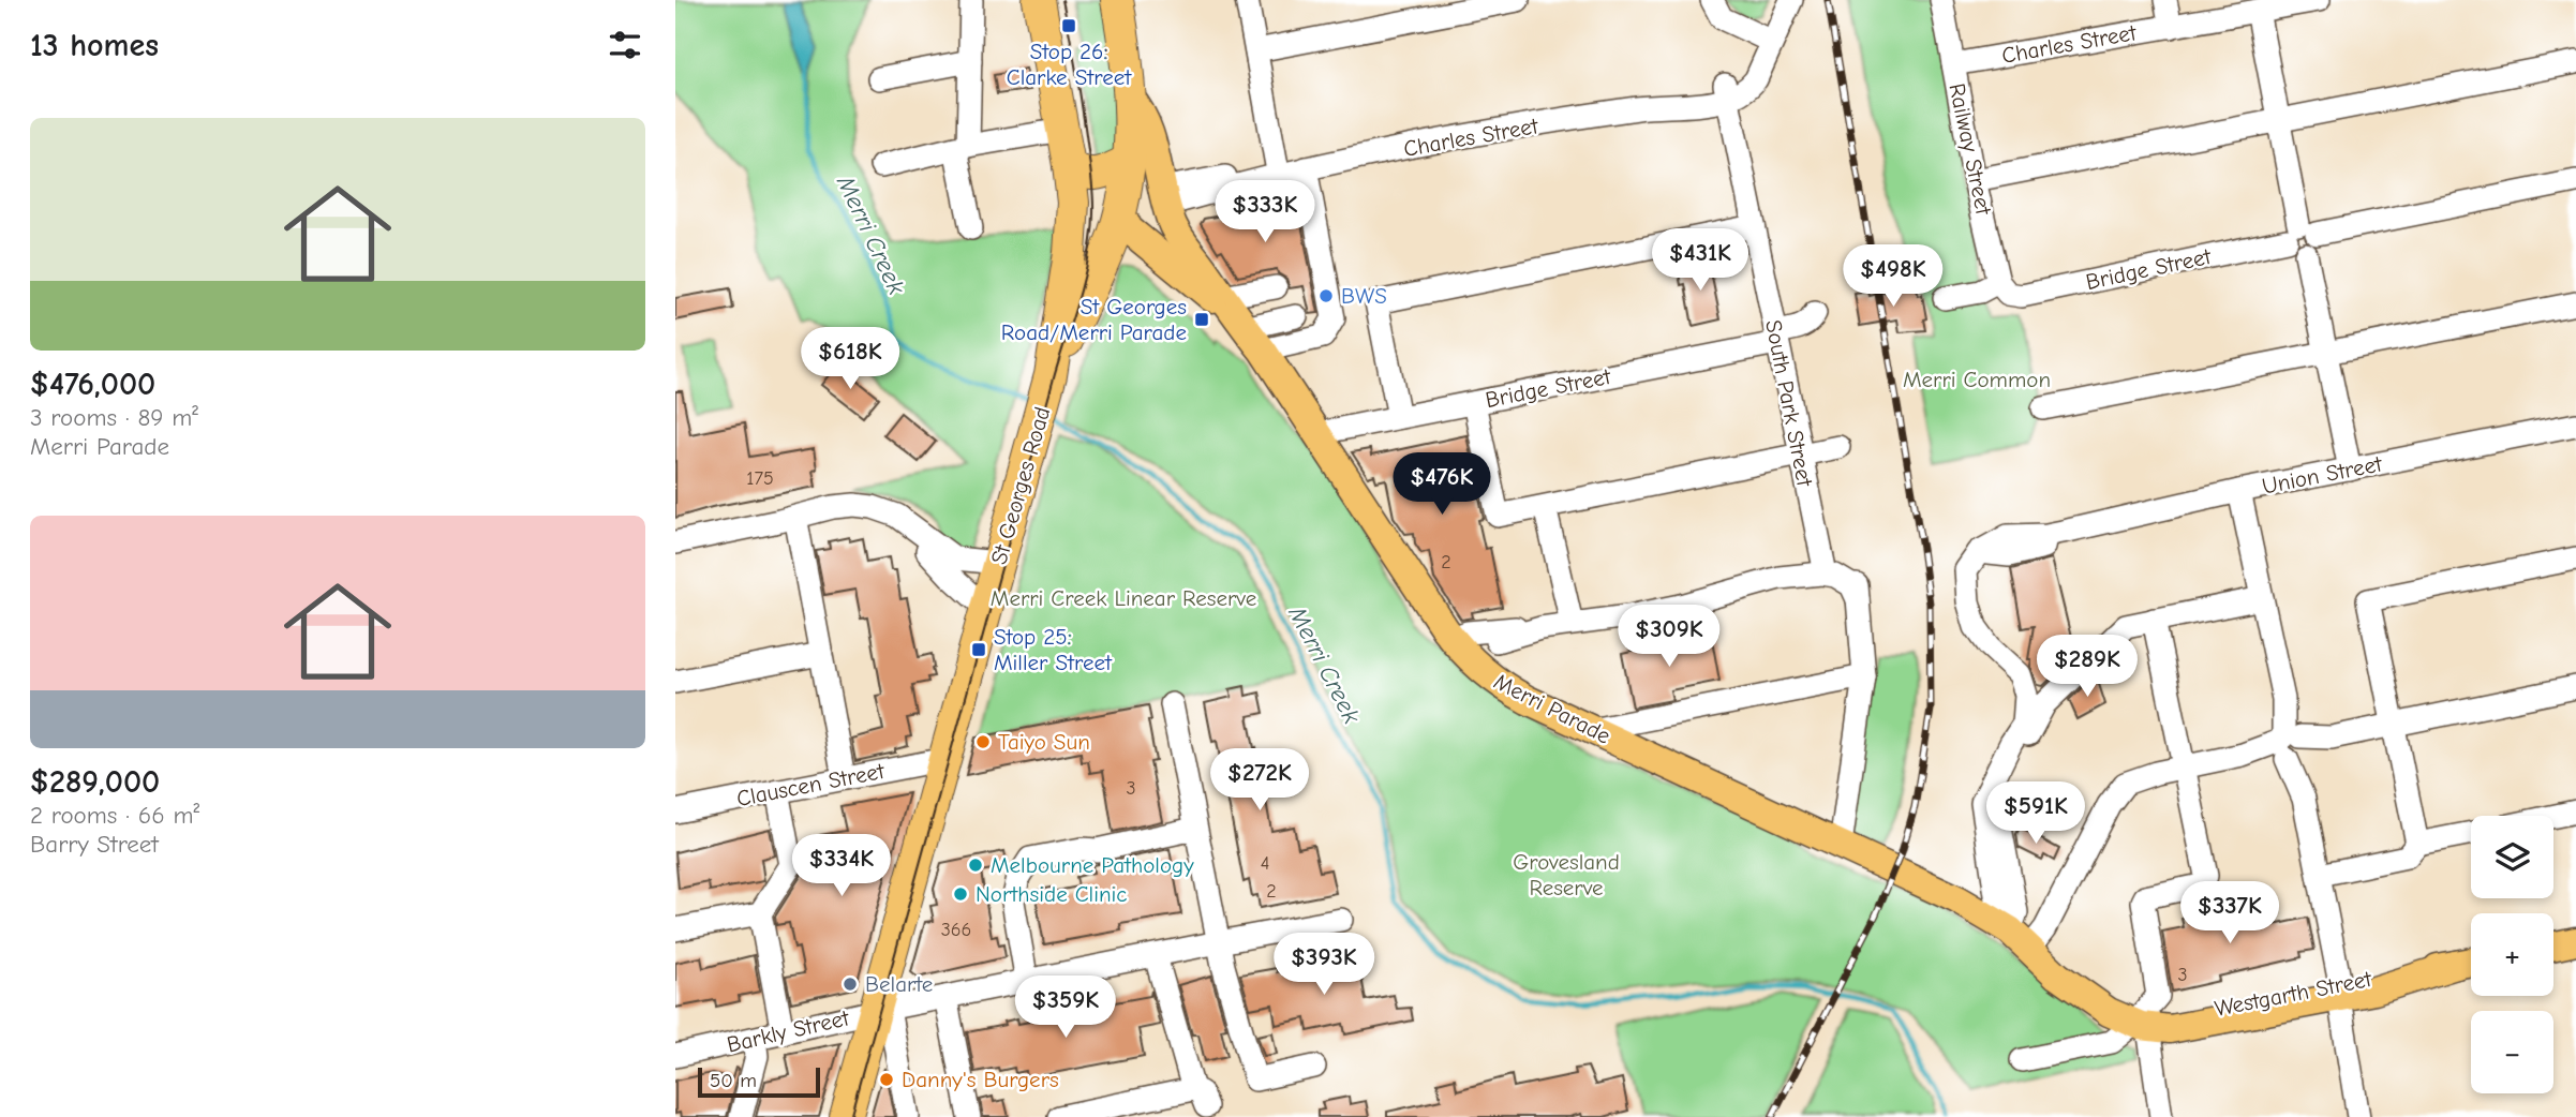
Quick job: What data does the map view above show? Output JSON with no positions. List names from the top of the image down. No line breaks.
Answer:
{"streets":{"highway":["St Georges Road"],"main road":["Charles Street","Merri Parade","Westgarth Street"],"street":["Railway Street","Bridge Street","South Park Street","Union Street","Clauscen Street","Barkly Street"]},"crossings":[["Charles Street","Railway Street"],["Charles Street","South Park Street"],["Charles Street","St Georges Road"],["Charles Street","Merri Parade"],["Railway Street","Bridge Street"],["Bridge Street","South Park Street"],["Bridge Street","Merri Parade"],["Union Street","Merri Parade"],["St Georges Road","Merri Parade"],["St Georges Road","Clauscen Street"],["St Georges Road","Barkly Street"],["Merri Parade","Westgarth Street"]],"water":["Merri Creek"],"parks":["Merri Common","Merri Creek Linear Reserve","Grovesland Reserve"],"places":{"transit":["Stop 26: Clarke Street","St Georges Road/Merri Parade","Stop 25: Miller Street"],"other":["BWS","Taiyo Sun","Melbourne Pathology","Northside Clinic","Belarte","Danny's Burgers"]},"house_numbers":["175","2","3","4","2","366","3"],"scale_bar":"50 m","page":{"heading":"13 homes","list":[{"name":"$476,000","note":"3 rooms · 89 m² · Merri Parade"},{"name":"$289,000","note":"2 rooms · 66 m² · Barry Street"}],"price":["$333K","$431K","$498K","$618K","$476K","$309K","$289K","$272K","$591K","$334K","$337K","$393K","$359K"],"map_buttons":["+","−"],"scale":"50 m"}}
